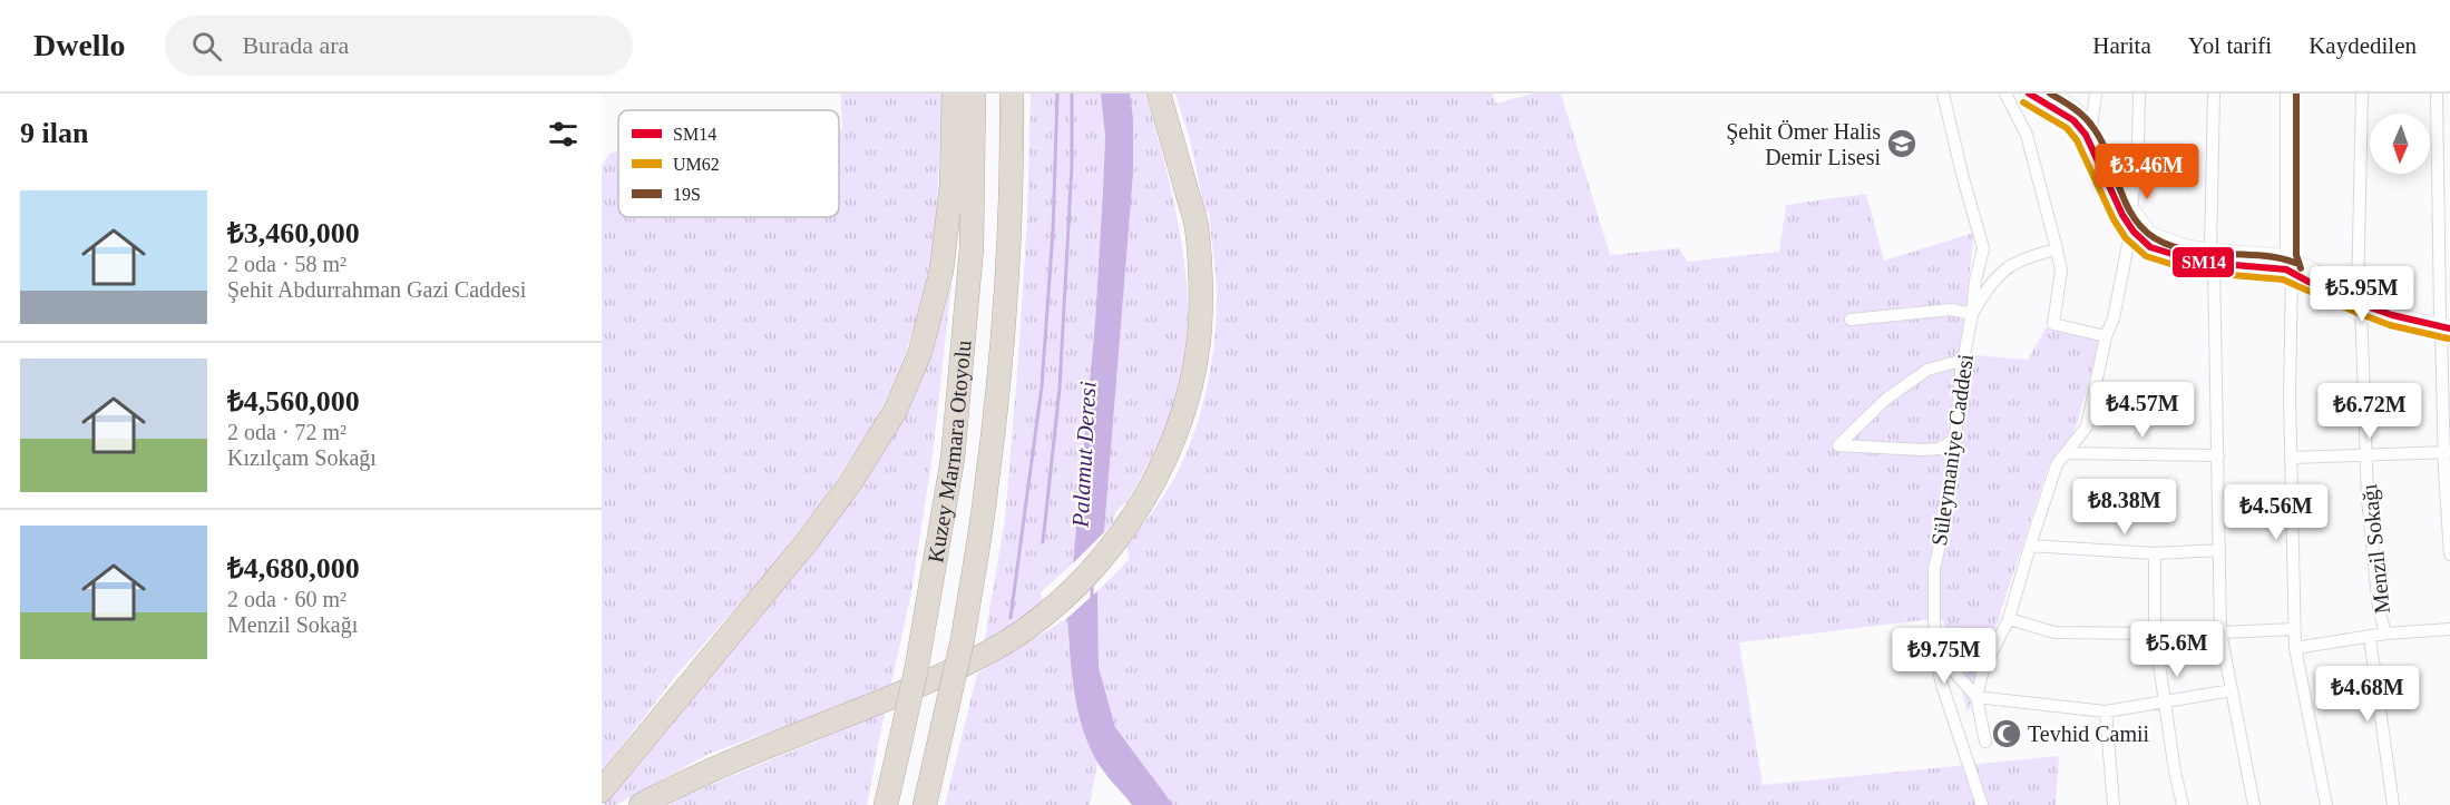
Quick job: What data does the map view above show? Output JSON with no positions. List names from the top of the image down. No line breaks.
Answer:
{"streets":{"highway":["Kuzey Marmara Otoyolu"],"street":["Süleymaniye Caddesi","Menzil Sokağı"]},"water":["Palamut Deresi"],"places":{"school or university":["Şehit Ömer Halis Demir Lisesi"],"mosque":["Tevhid Camii"]},"lines":["transit line SM14","transit line 19S","transit line UM62"],"legend":["SM14","UM62","19S"],"north":"bottom","page":{"header":"Dwello","search":"Burada ara","nav":["Harita","Yol tarifi","Kaydedilen"],"heading":"9 ilan","price":["₺3.46M","₺5.95M","₺4.57M","₺6.72M","₺8.38M","₺4.56M","₺5.6M","₺9.75M","₺4.68M"],"list":[{"name":"₺3,460,000","note":"2 oda · 58 m² · Şehit Abdurrahman Gazi Caddesi"},{"name":"₺4,560,000","note":"2 oda · 72 m² · Kızılçam Sokağı"},{"name":"₺4,680,000","note":"2 oda · 60 m² · Menzil Sokağı"}]}}
